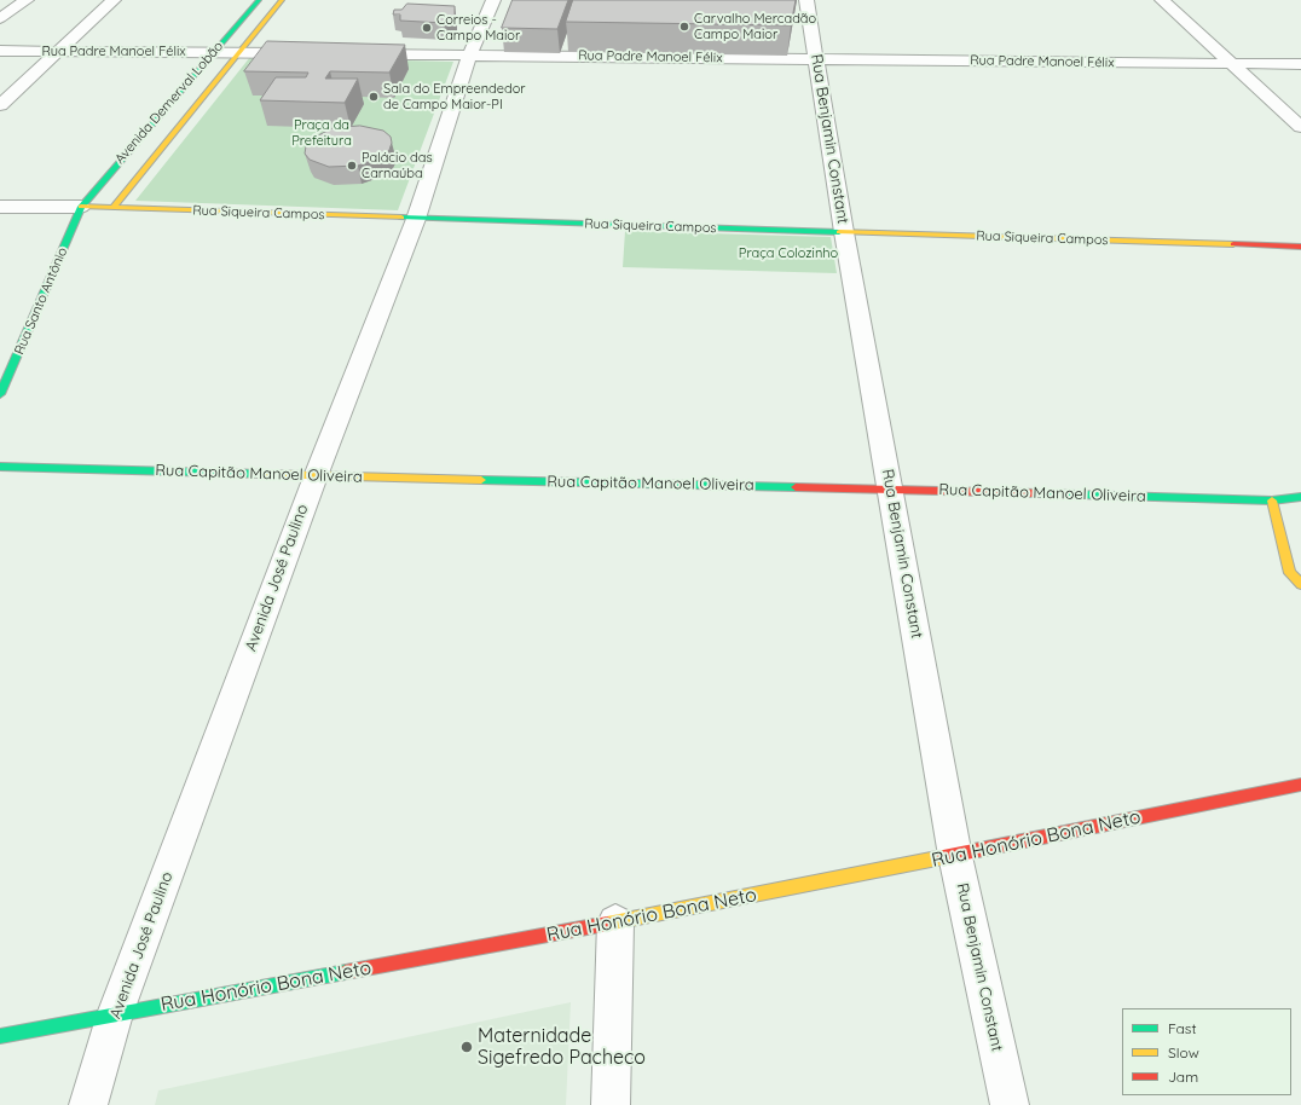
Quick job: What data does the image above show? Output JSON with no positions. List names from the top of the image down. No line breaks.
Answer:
{"streets":{"main road":["Avenida Demerval Lobão","Rua Siqueira Campos","Rua Santo Antônio","Rua Capitão Manoel Oliveira","Rua Honório Bona Neto"],"street":["Rua Padre Manoel Félix","Rua Benjamin Constant","Avenida José Paulino"]},"crossings":[["Rua Padre Manoel Félix","Avenida Demerval Lobão"],["Rua Padre Manoel Félix","Rua Benjamin Constant"],["Rua Padre Manoel Félix","Avenida José Paulino"],["Avenida Demerval Lobão","Rua Siqueira Campos"],["Avenida Demerval Lobão","Rua Santo Antônio"],["Rua Benjamin Constant","Rua Siqueira Campos"],["Rua Benjamin Constant","Rua Capitão Manoel Oliveira"],["Rua Benjamin Constant","Rua Honório Bona Neto"],["Rua Siqueira Campos","Rua Santo Antônio"],["Rua Siqueira Campos","Avenida José Paulino"],["Rua Capitão Manoel Oliveira","Avenida José Paulino"],["Avenida José Paulino","Rua Honório Bona Neto"]],"parks":["Praça da Prefeitura","Praça Colozinho"],"places":["Carvalho Mercadão Campo Maior","Correios - Campo Maior","Sala do Empreendedor de Campo Maior-PI","Palácio das Carnaúba","Maternidade Sigefredo Pacheco"],"legend":["Fast","Slow","Jam"]}
